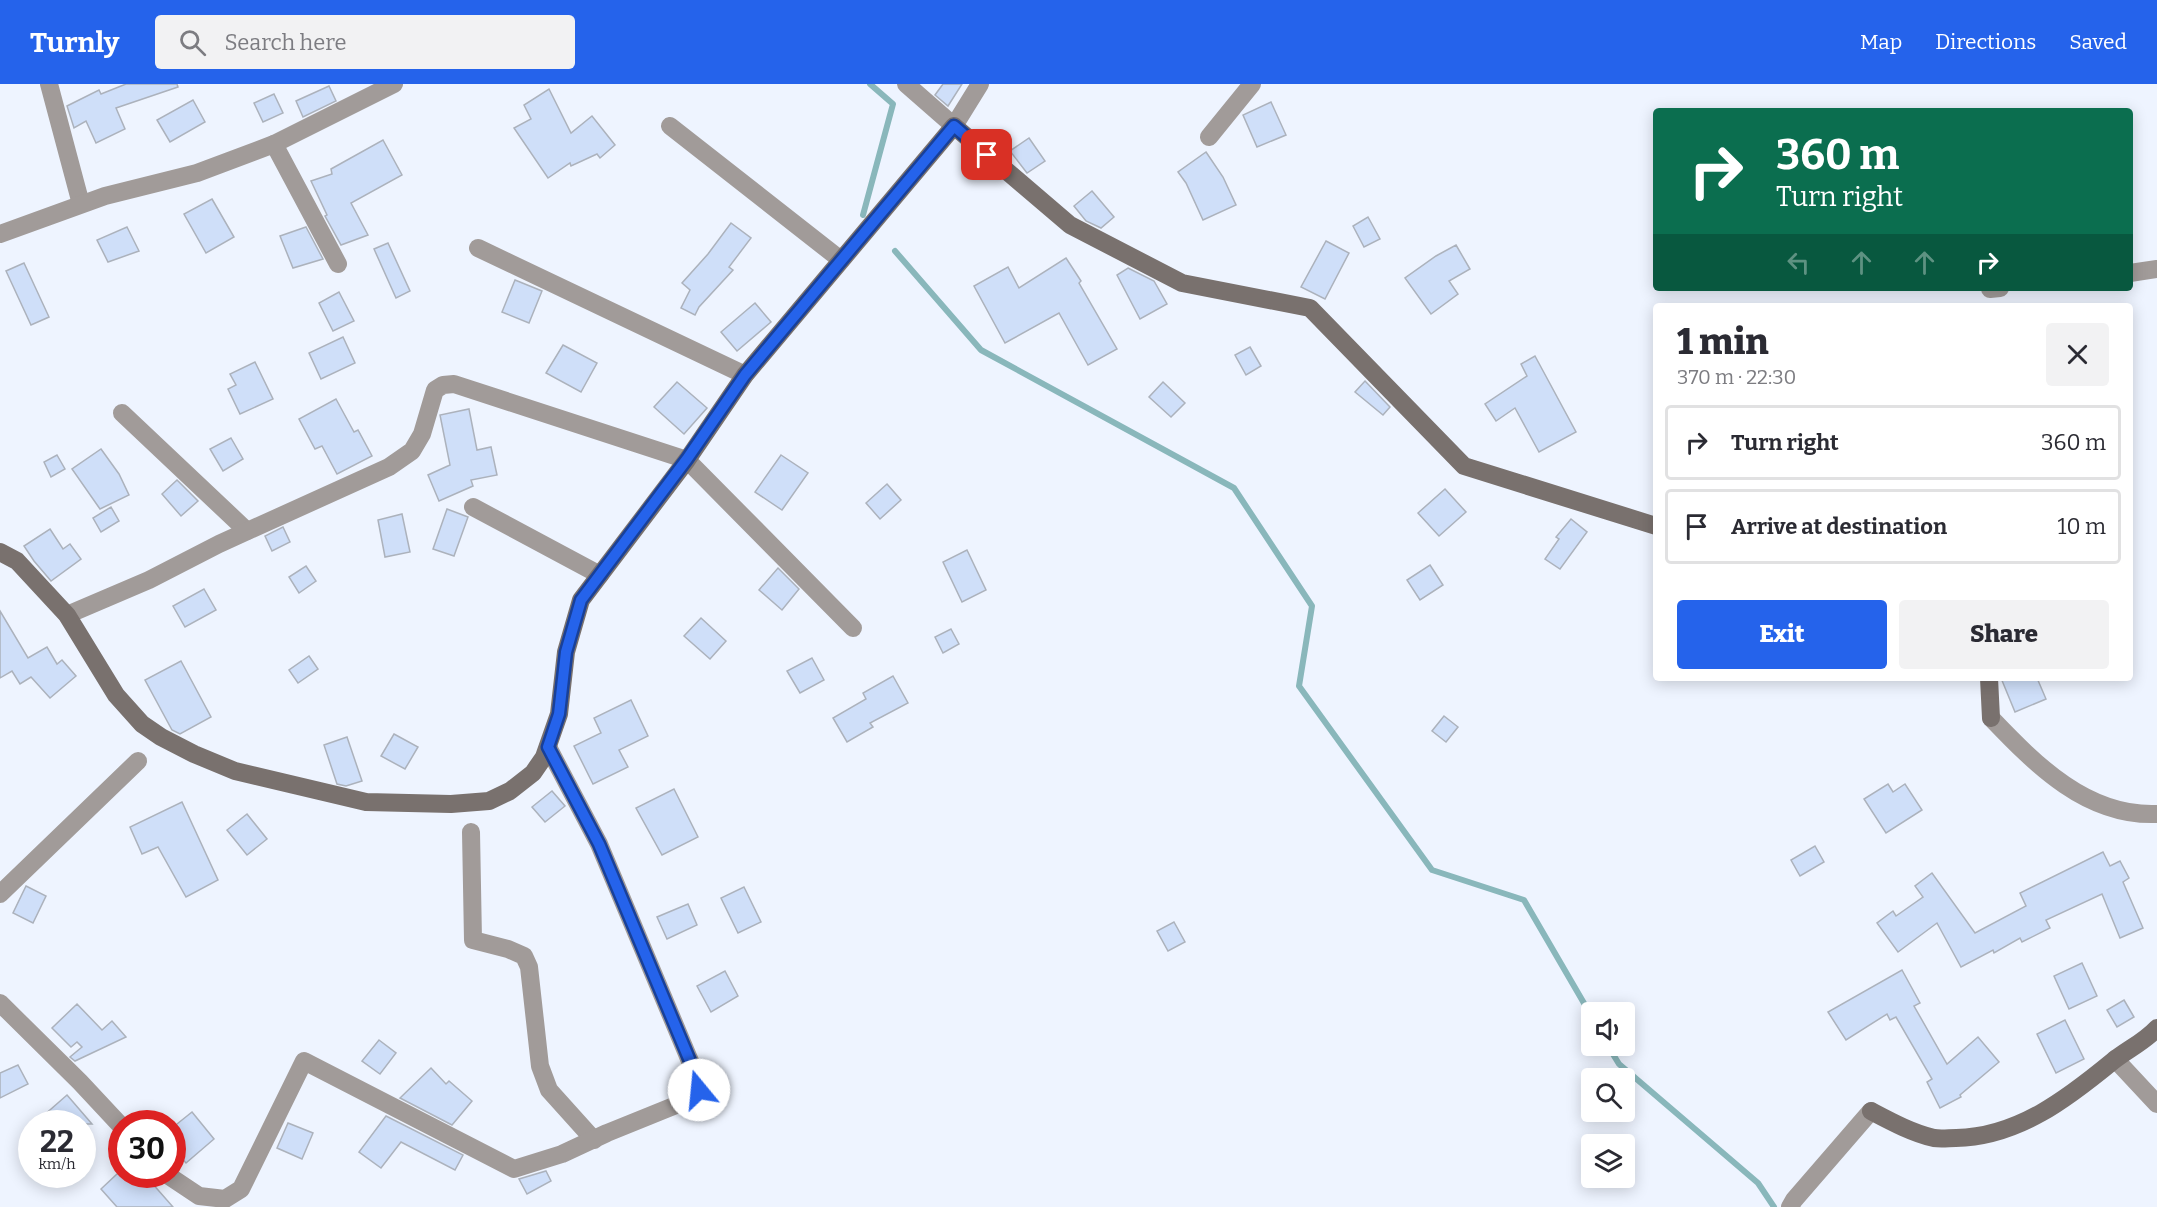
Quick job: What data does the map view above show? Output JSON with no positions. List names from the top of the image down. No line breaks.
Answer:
{"page":{"header":"Turnly","search":"Search here","nav":["Map","Directions","Saved"],"turn":["360 m","Turn right"],"heading":["1 min","370 m · 22:30"],"list":[{"name":"Turn right","value":"360 m"},{"name":"Arrive at destination","value":"10 m"}],"buttons":["Exit","Share"],"speed":"22 km/h","limit":"30"}}
